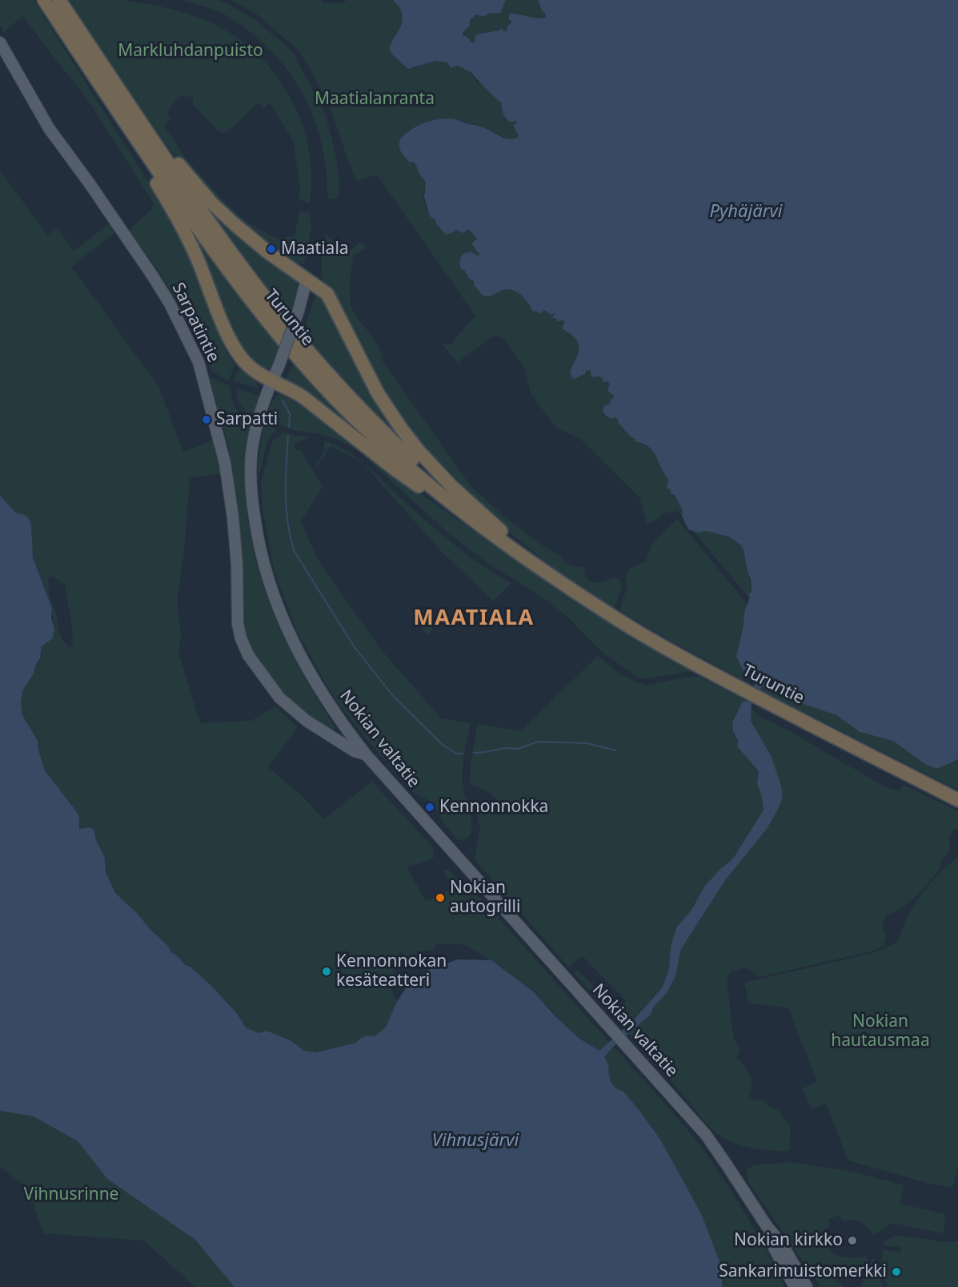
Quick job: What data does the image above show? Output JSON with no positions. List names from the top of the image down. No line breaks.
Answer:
{"streets":{"highway":["Turuntie"],"main road":["Sarpatintie","Nokian valtatie"]},"crossings":[["Sarpatintie","Nokian valtatie"]],"districts":["MAATIALA"],"water":["Pyhäjärvi","Vihnusjärvi"],"parks":["Markluhdanpuisto","Maatialanranta","Nokian hautausmaa","Vihnusrinne"],"places":["Maatiala","Sarpatti","Kennonnokka","Nokian autogrilli","Kennonnokan kesäteatteri","Nokian kirkko","Sankarimuistomerkki"]}
